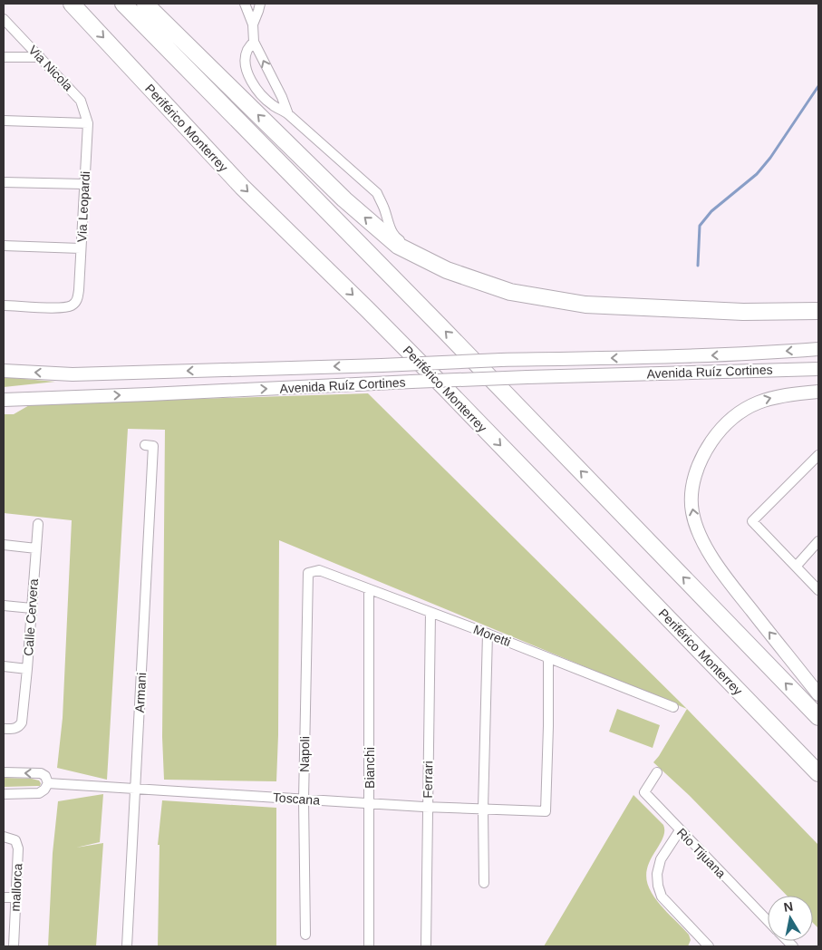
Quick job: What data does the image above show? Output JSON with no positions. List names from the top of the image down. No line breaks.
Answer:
{"streets":{"highway":["Periférico Monterrey"],"main road":["Avenida Ruíz Cortines"],"street":["Via Nicola","Via Leopardi","Calle Cervera","Moretti","Armani","Napoli","Bianchi","Ferrari","Toscana","Rio Tijuana","mallorca"]},"crossings":[["Via Nicola","Via Leopardi"],["Moretti","Napoli"],["Moretti","Bianchi"],["Moretti","Ferrari"],["Moretti","Toscana"],["Armani","Toscana"],["Napoli","Toscana"],["Bianchi","Toscana"],["Ferrari","Toscana"]],"north":"top"}
